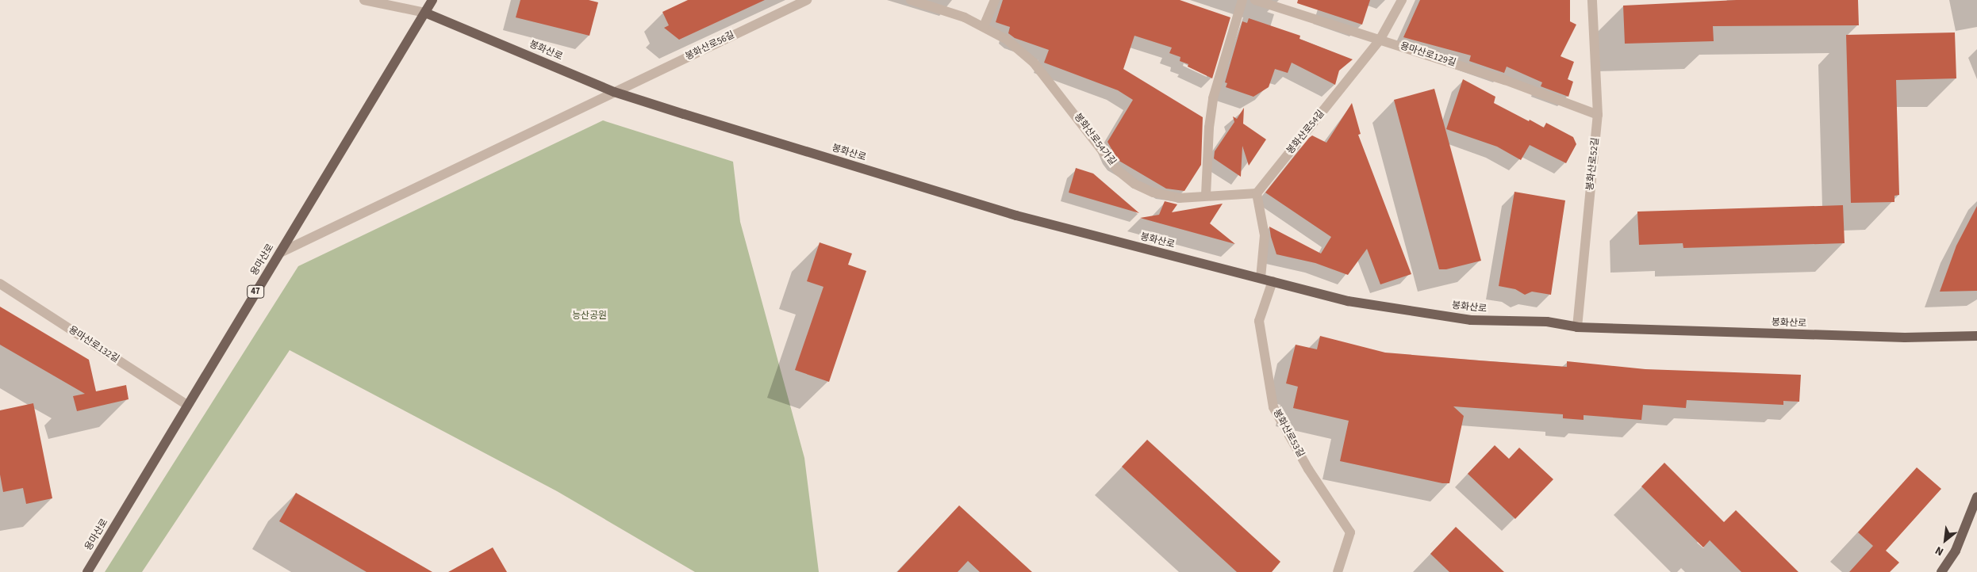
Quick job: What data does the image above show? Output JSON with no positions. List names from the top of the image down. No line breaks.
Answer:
{"streets":{"main road":["봉화산로","용마산로","47"],"street":["봉화산로56길","용마산로129길","봉화산로54길","봉화산로54가길","봉화산로52길","용마산로132길","봉화산로53길"]},"crossings":[["봉화산로56길","봉화산로"],["봉화산로56길","용마산로"],["봉화산로","봉화산로52길"],["봉화산로","용마산로"],["봉화산로","봉화산로53길"],["용마산로129길","봉화산로54길"],["용마산로129길","봉화산로52길"],["봉화산로54길","봉화산로54가길"],["용마산로","용마산로132길"]],"parks":["능산공원"],"north":"bottom left"}
